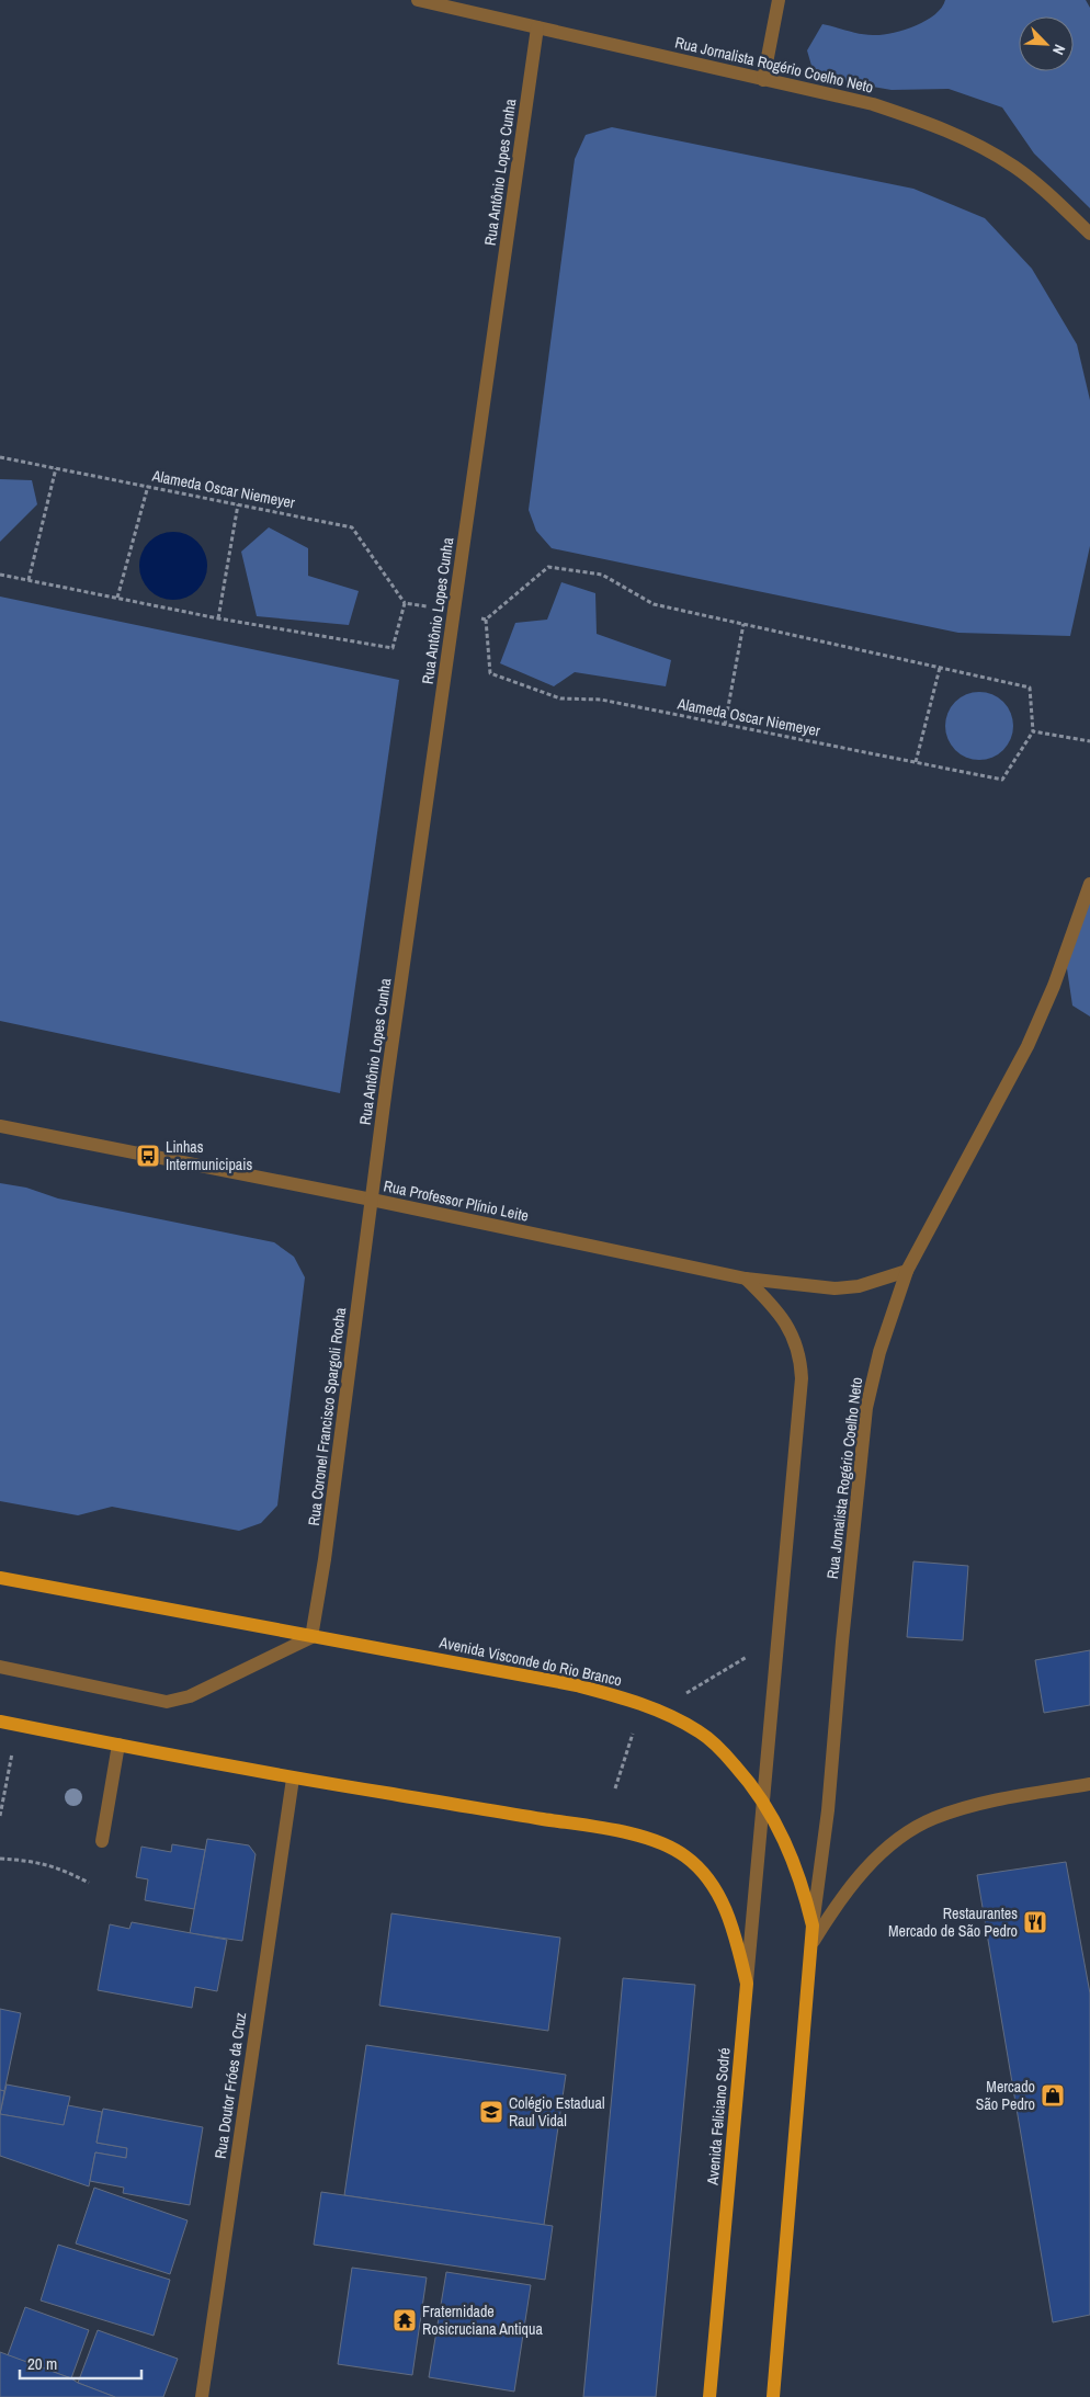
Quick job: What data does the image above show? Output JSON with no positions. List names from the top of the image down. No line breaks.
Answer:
{"streets":{"main road":["Avenida Visconde do Rio Branco","Avenida Feliciano Sodré"],"street":["Rua Jornalista Rogério Coelho Neto","Rua Antônio Lopes Cunha","Rua Professor Plínio Leite","Rua Coronel Francisco Spargoli Rocha","Rua Doutor Fróes da Cruz"],"path":["Alameda Oscar Niemeyer"]},"crossings":[["Rua Jornalista Rogério Coelho Neto","Rua Antônio Lopes Cunha"],["Rua Jornalista Rogério Coelho Neto","Rua Professor Plínio Leite"],["Rua Jornalista Rogério Coelho Neto","Avenida Visconde do Rio Branco"],["Rua Antônio Lopes Cunha","Rua Professor Plínio Leite"],["Rua Antônio Lopes Cunha","Rua Coronel Francisco Spargoli Rocha"],["Rua Professor Plínio Leite","Rua Coronel Francisco Spargoli Rocha"],["Rua Coronel Francisco Spargoli Rocha","Avenida Visconde do Rio Branco"],["Rua Doutor Fróes da Cruz","Avenida Feliciano Sodré"]],"places":{"bus stop":["Linhas Intermunicipais"],"restaurant":["Restaurantes Mercado de São Pedro"],"shop":["Mercado São Pedro"],"school or university":["Colégio Estadual Raul Vidal"],"temple":["Fraternidade Rosicruciana Antiqua"]},"scale_bar":"20 m","north":"bottom right"}
